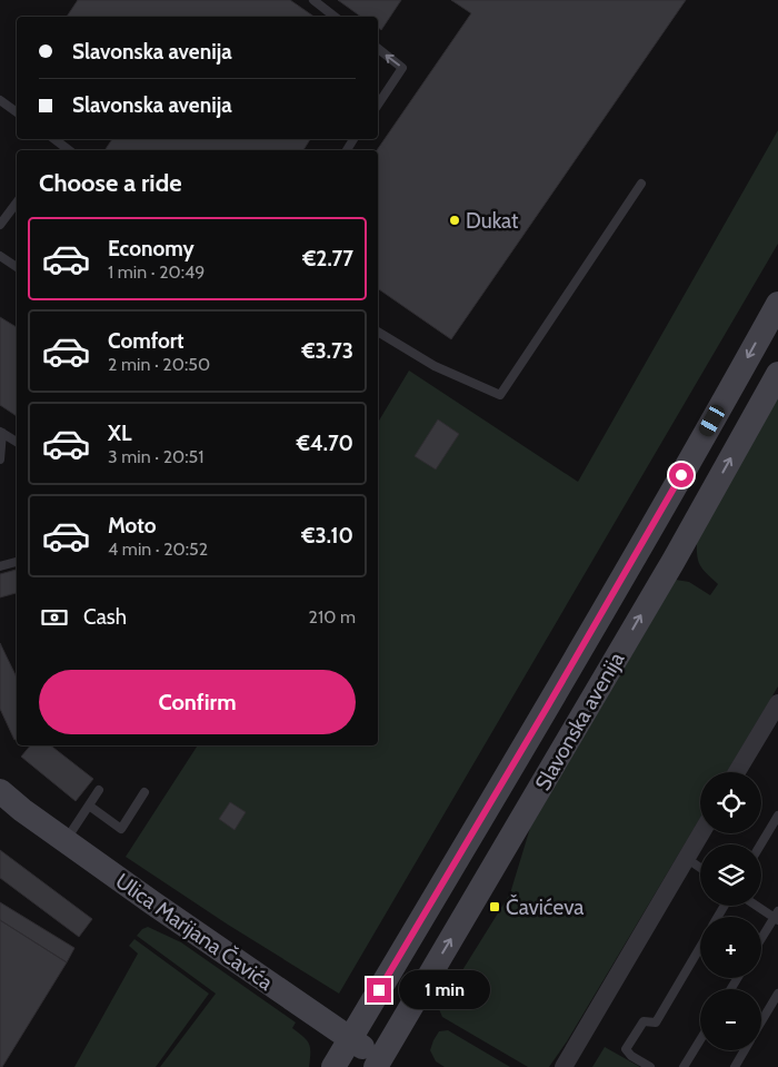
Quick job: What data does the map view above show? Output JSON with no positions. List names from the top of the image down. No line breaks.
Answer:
{"streets":{"main road":["Slavonska avenija","Ulica Marijana Čavića"]},"crossings":[["Slavonska avenija","Ulica Marijana Čavića"]],"places":{"other":["Dukat"],"transit":["Čavićeva"]},"page":{"banner":["Slavonska avenija","Slavonska avenija"],"heading":"Choose a ride","list":[{"name":"Economy","note":"1 min · 20:49","value":"€2.77"},{"name":"Comfort","note":"2 min · 20:50","value":"€3.73"},{"name":"XL","note":"3 min · 20:51","value":"€4.70"},{"name":"Moto","note":"4 min · 20:52","value":"€3.10"}],"pay":["Cash","210 m"],"buttons":"Confirm","map_buttons":["+","−"],"bubble":"1 min"}}
